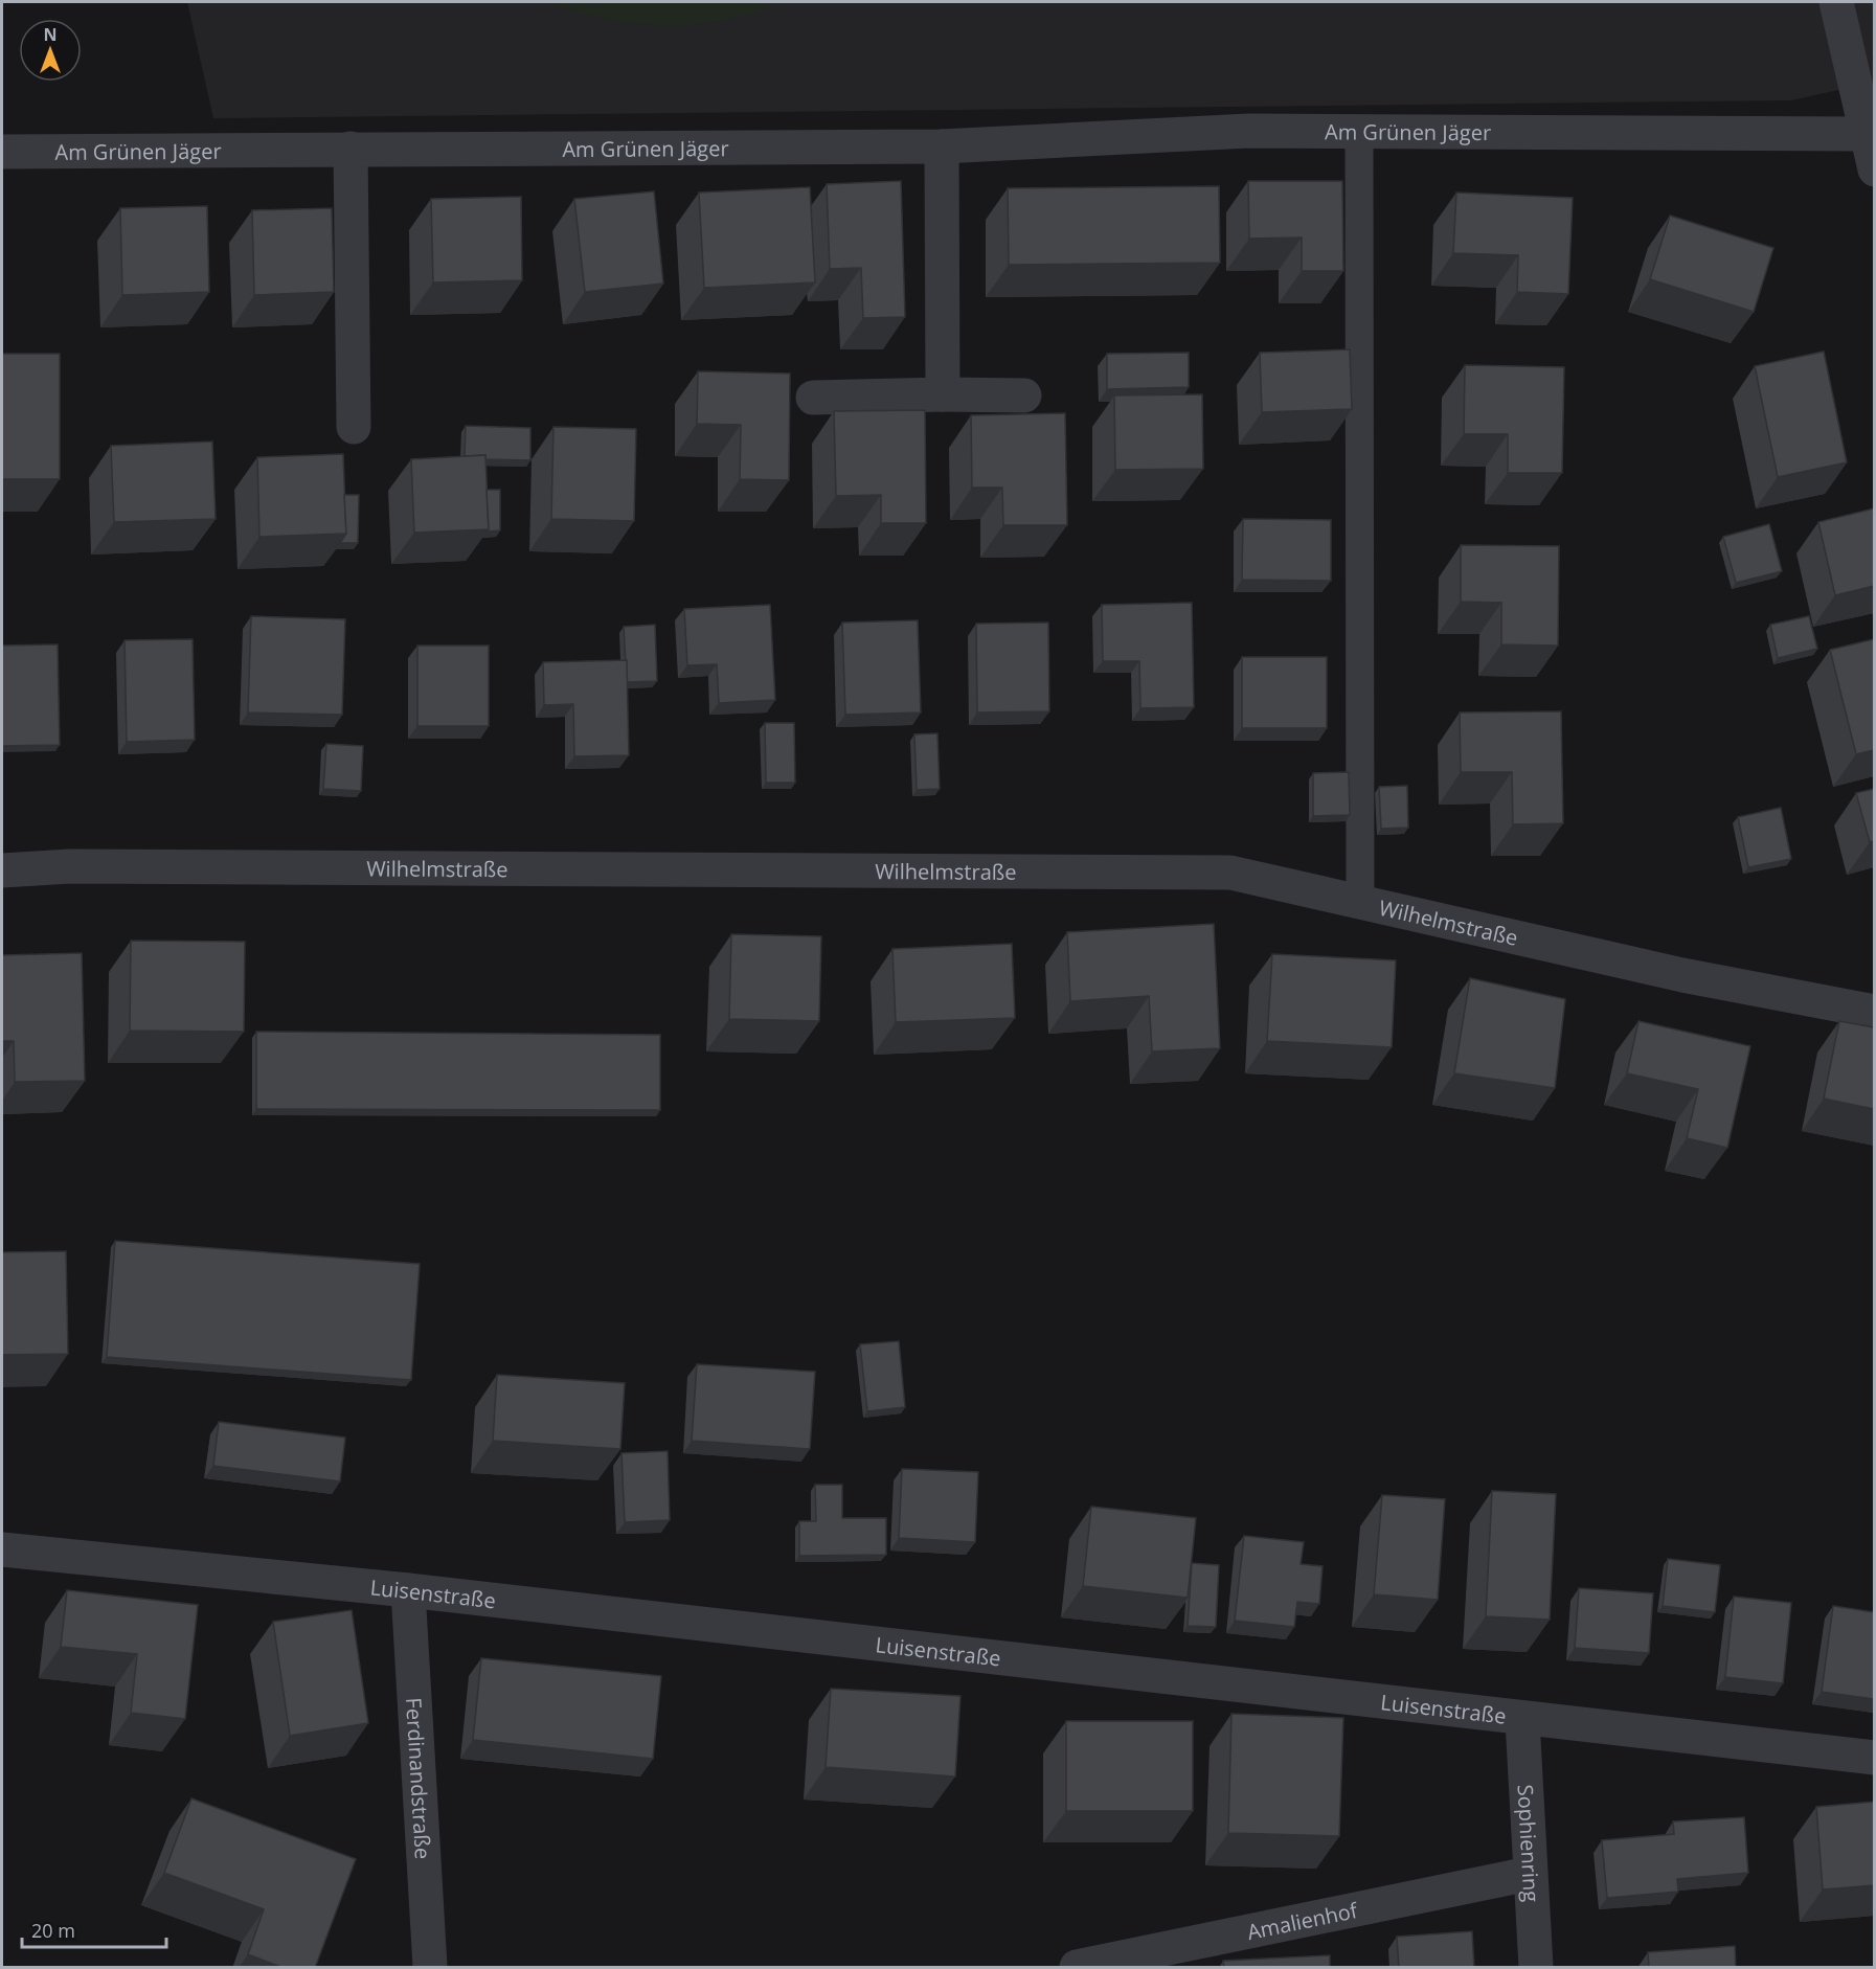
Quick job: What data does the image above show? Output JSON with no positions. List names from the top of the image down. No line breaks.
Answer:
{"streets":{"street":["Am Grünen Jäger","Wilhelmstraße","Luisenstraße","Ferdinandstraße","Sophienring","Amalienhof"]},"crossings":[["Luisenstraße","Ferdinandstraße"],["Luisenstraße","Sophienring"],["Sophienring","Amalienhof"]],"scale_bar":"20 m","north":"top"}
